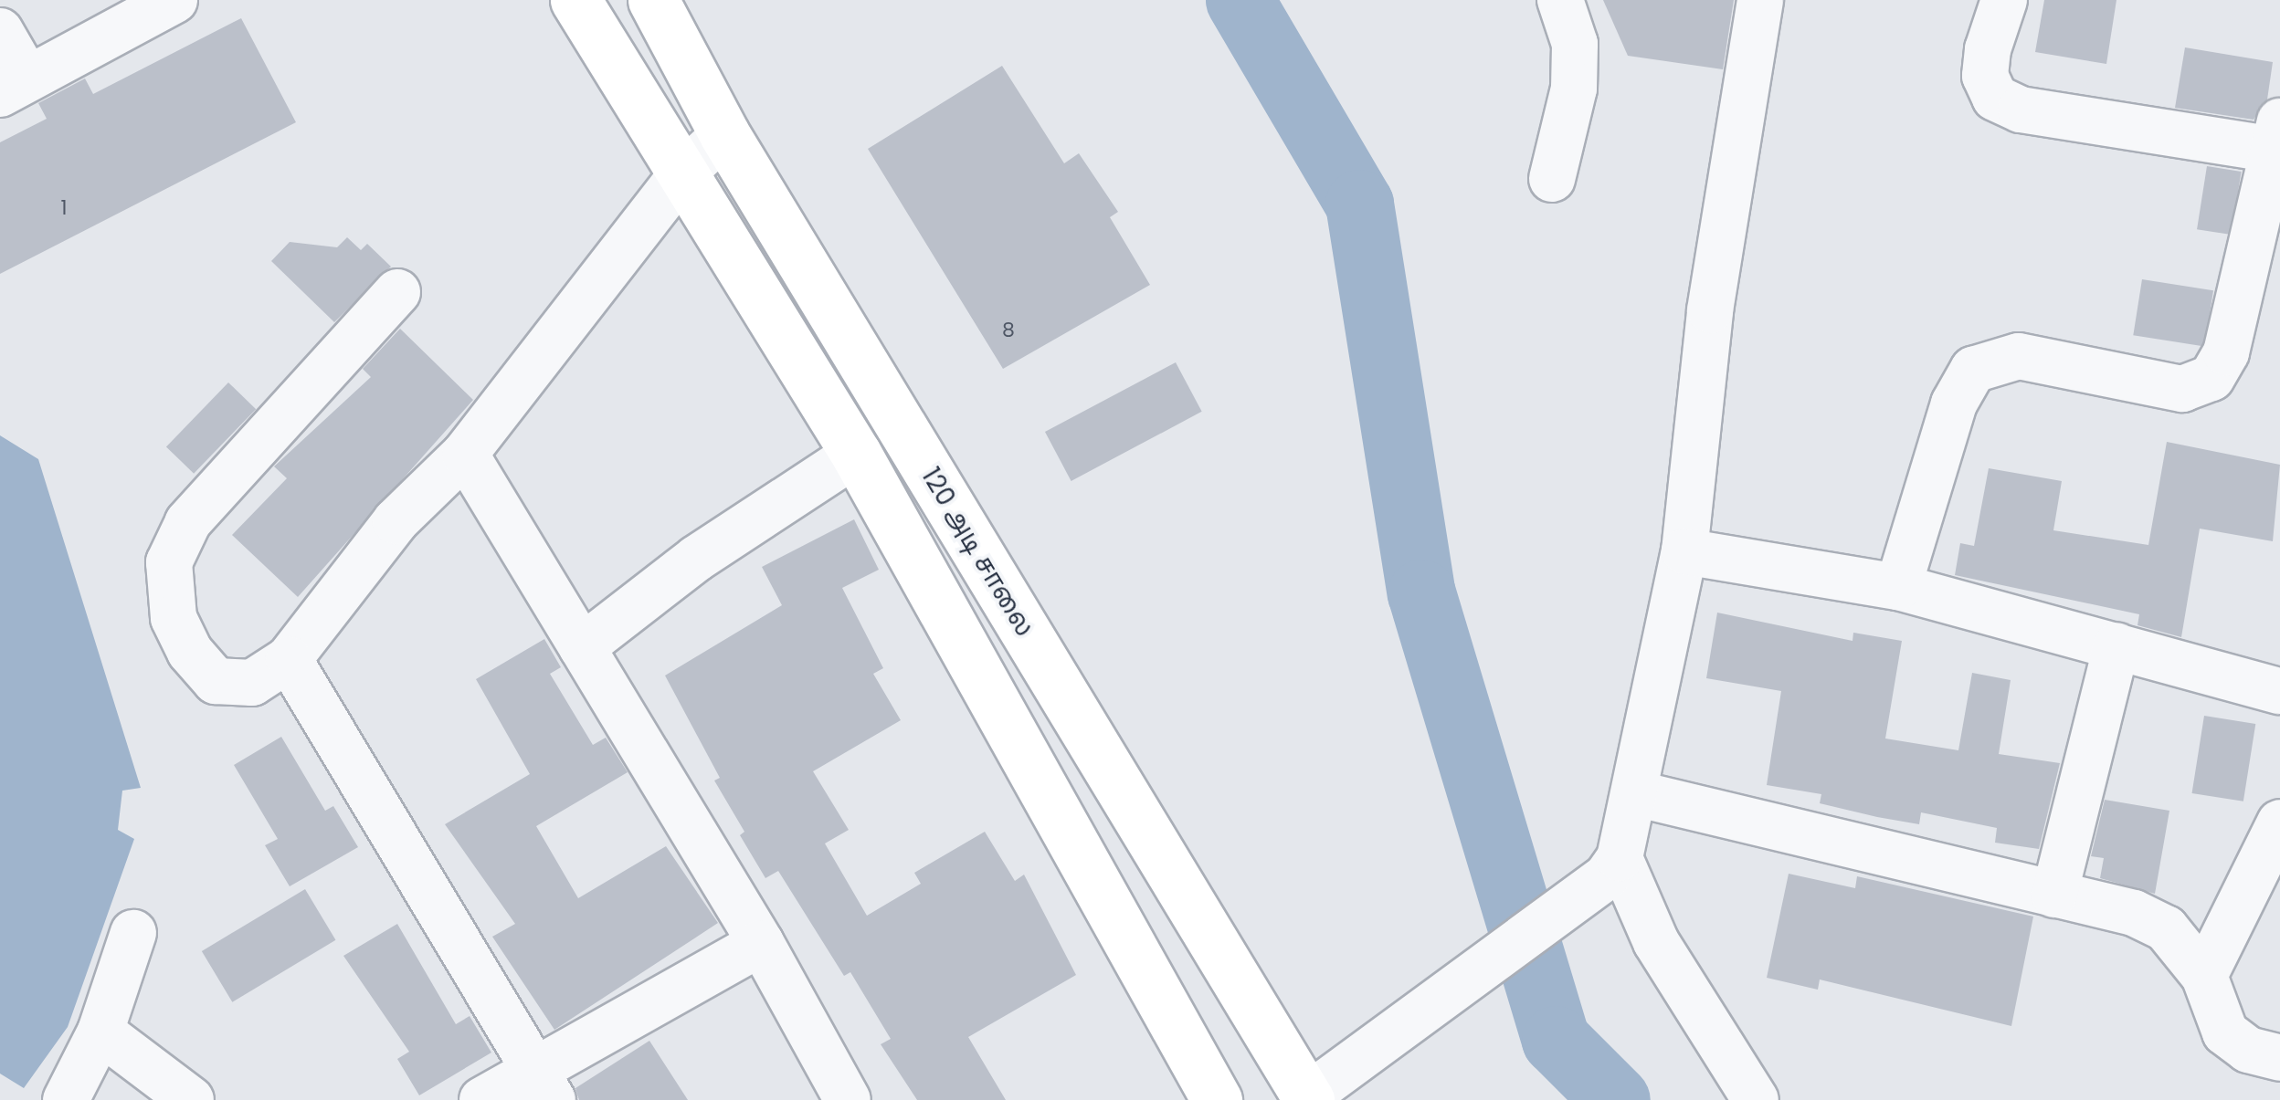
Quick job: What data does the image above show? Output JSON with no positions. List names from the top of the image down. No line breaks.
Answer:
{"streets":{"main road":["120 அடி சாலை"]},"house_numbers":["1","8"]}
